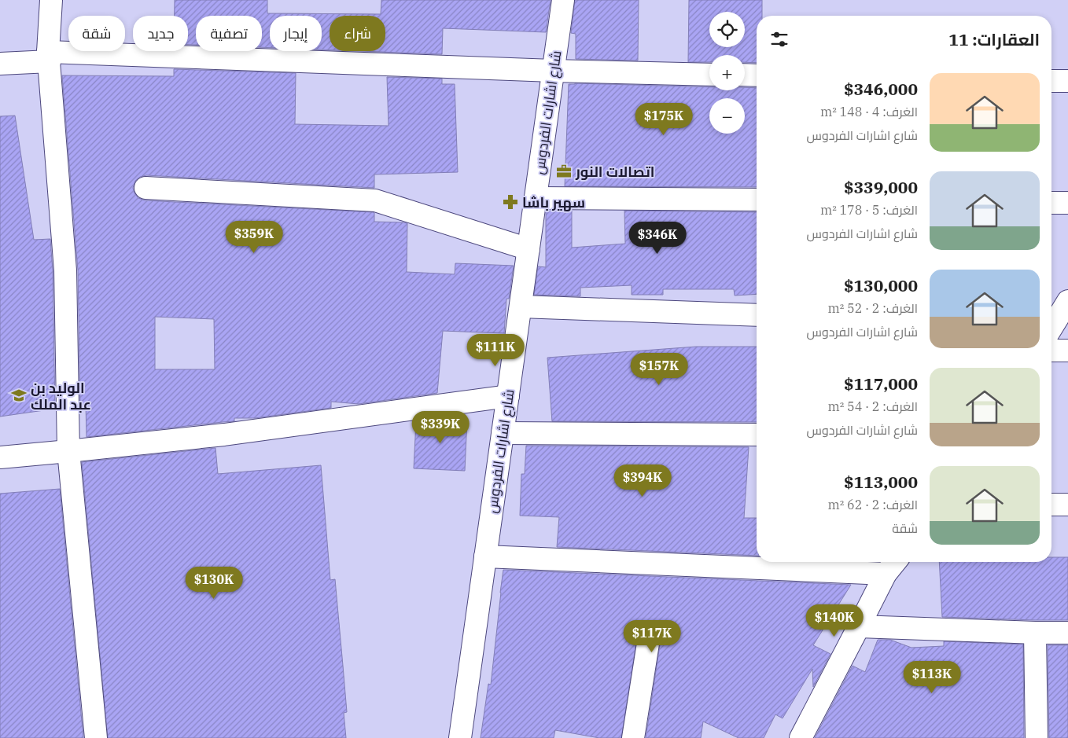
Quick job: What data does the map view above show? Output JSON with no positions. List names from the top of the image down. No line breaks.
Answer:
{"streets":{"street":["شارع اشارات الفردوس"]},"places":{"office":["اتصالات النور"],"pharmacy":["سهير باشا"],"school or university":["الوليد بن عبد الملك"]},"page":{"map_buttons":["+","−"],"chip":["شراء","إيجار","تصفية","جديد","شقة"],"heading":"العقارات: 11","list":[{"name":"$346,000","note":"الغرف: 4 · 148 m² · شارع اشارات الفردوس"},{"name":"$339,000","note":"الغرف: 5 · 178 m² · شارع اشارات الفردوس"},{"name":"$130,000","note":"الغرف: 2 · 52 m² · شارع اشارات الفردوس"},{"name":"$117,000","note":"الغرف: 2 · 54 m² · شارع اشارات الفردوس"},{"name":"$113,000","note":"الغرف: 2 · 62 m² · شقة"}],"price":["$175K","$359K","$346K","$111K","$157K","$339K","$394K","$130K","$140K","$117K","$113K"]}}
